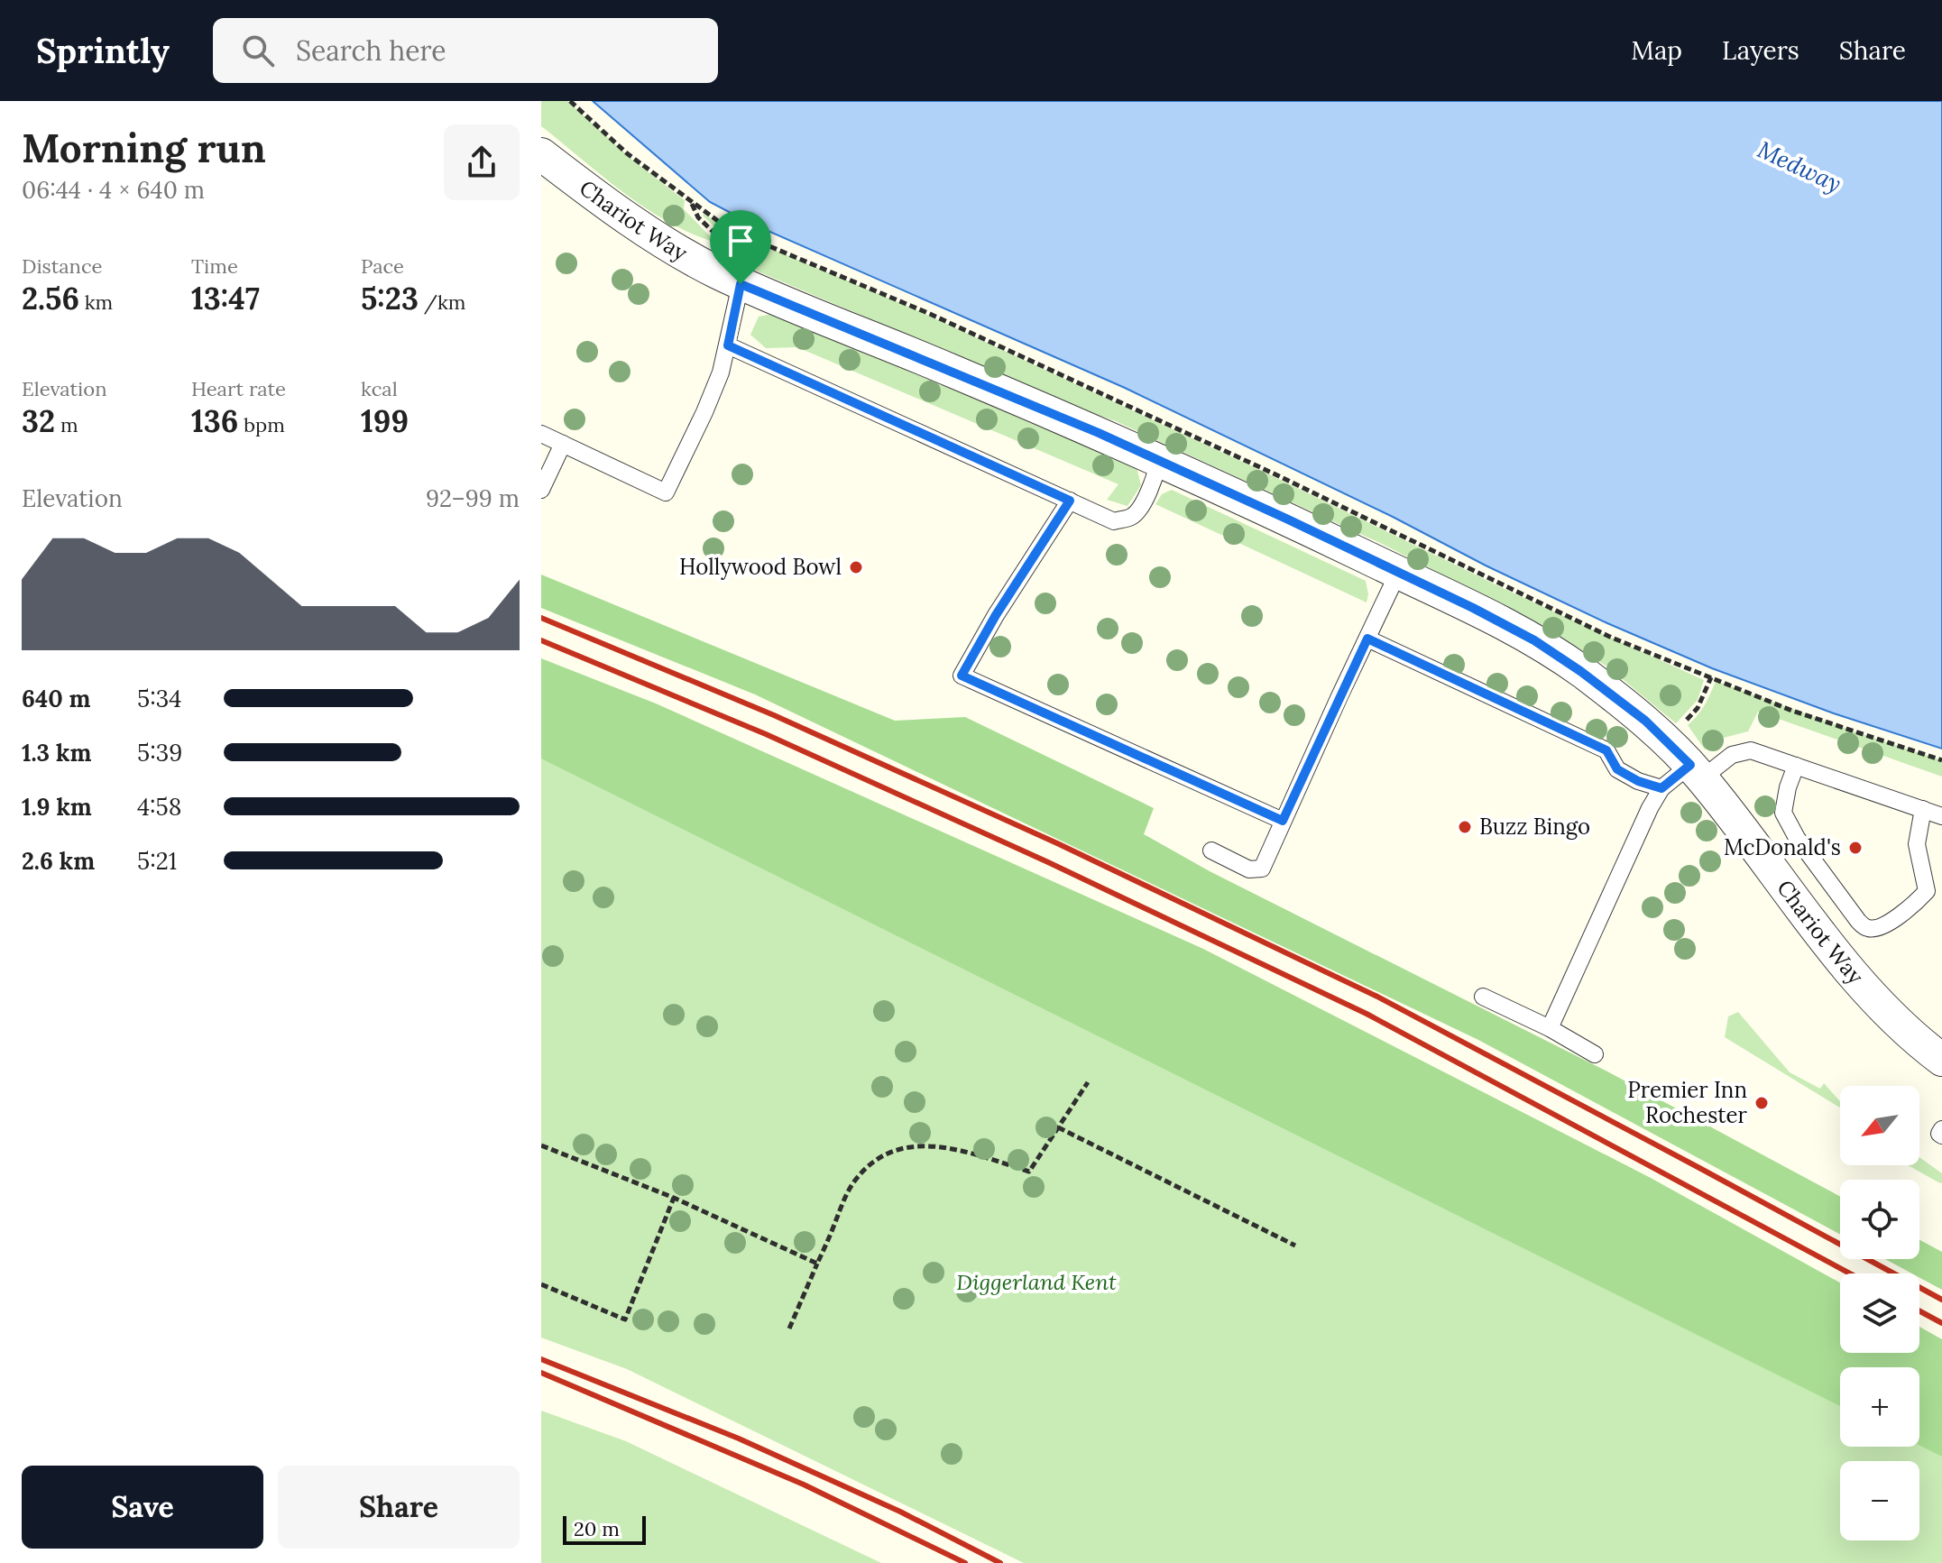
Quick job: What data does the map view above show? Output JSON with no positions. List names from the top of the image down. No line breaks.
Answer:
{"streets":{"street":["Chariot Way"]},"water":["Medway"],"parks":["Diggerland Kent"],"places":["Hollywood Bowl","Buzz Bingo","McDonald's","Premier Inn Rochester"],"scale_bar":"20 m","north":"bottom left","page":{"header":"Sprintly","search":"Search here","nav":["Map","Layers","Share"],"heading":["Morning run","06:44 · 4 × 640 m"],"stats":[["Distance","2.56 km"],["Time","13:47"],["Pace","5:23 /km"],["Elevation","32 m"],["Heart rate","136 bpm"],["kcal","199"]],"chart":["Elevation","92–99 m"],"list":[{"name":"640 m","note":"5:34"},{"name":"1.3 km","note":"5:39"},{"name":"1.9 km","note":"4:58"},{"name":"2.6 km","note":"5:21"}],"map_buttons":["+","−"],"buttons":["Save","Share"],"scale":"20 m"}}
